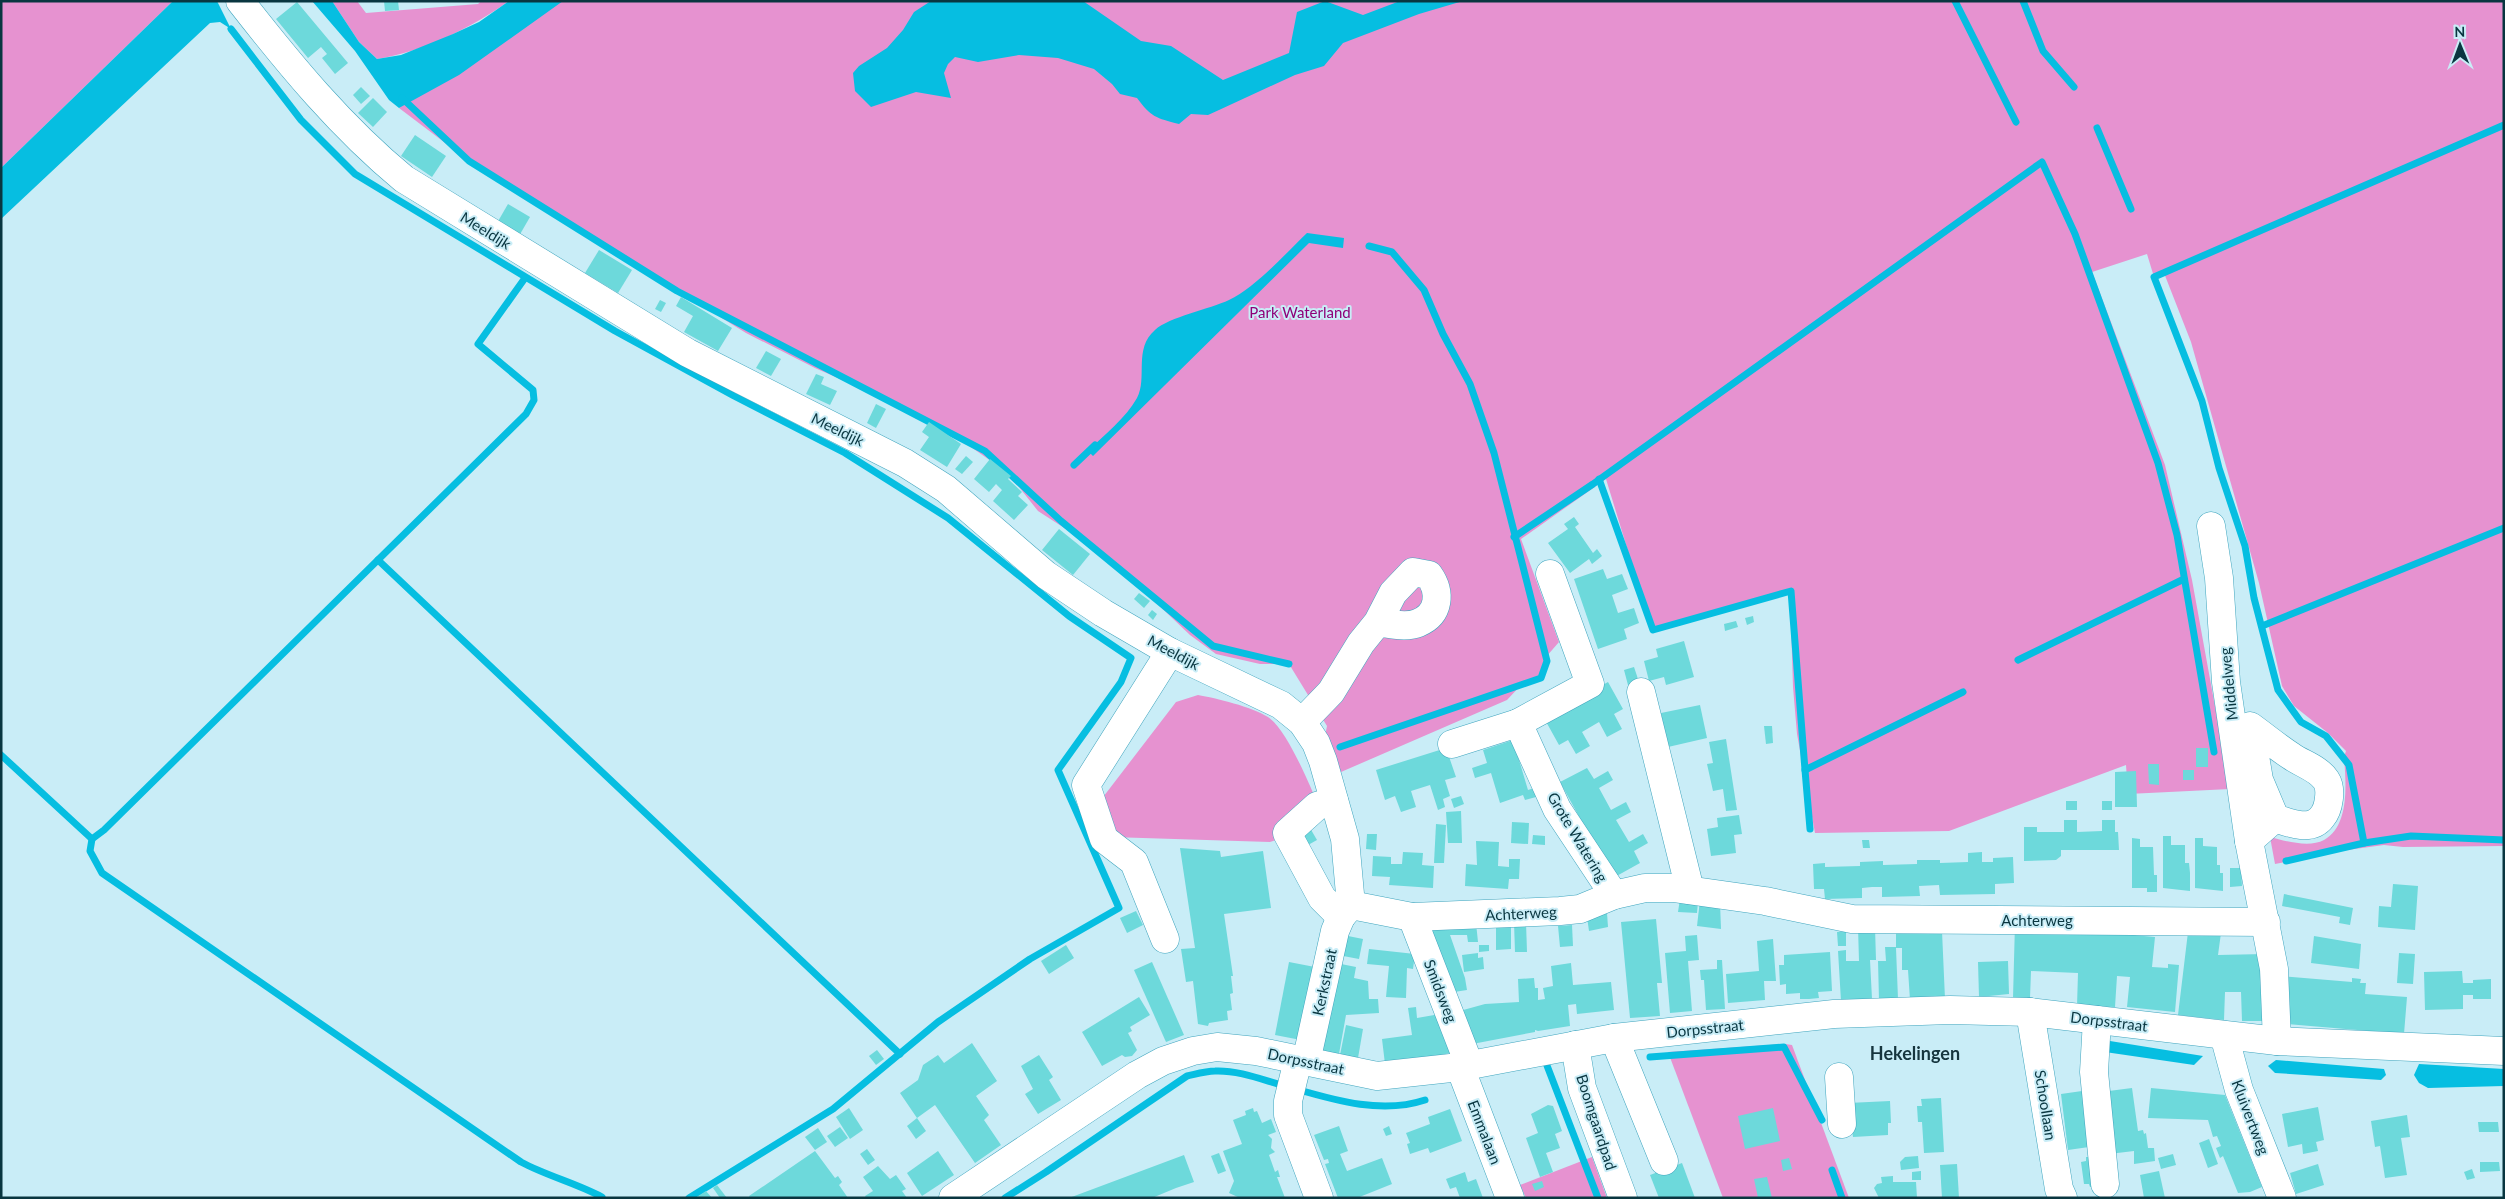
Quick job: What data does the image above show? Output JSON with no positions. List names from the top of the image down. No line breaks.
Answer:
{"streets":{"street":["Meeldijk","Middelweg","Grote Watering","Achterweg","Kerkstraat","Smidsweg","Dorpsstraat","Schoollaan","Kluivertweg","Boomgaardpad","Emmalaan"]},"crossings":[["Meeldijk","Achterweg"],["Meeldijk","Kerkstraat"],["Middelweg","Achterweg"],["Grote Watering","Achterweg"],["Achterweg","Kerkstraat"],["Achterweg","Smidsweg"],["Kerkstraat","Dorpsstraat"],["Smidsweg","Dorpsstraat"],["Smidsweg","Emmalaan"],["Dorpsstraat","Schoollaan"],["Dorpsstraat","Kluivertweg"],["Dorpsstraat","Boomgaardpad"],["Dorpsstraat","Emmalaan"]],"districts":["Hekelingen"],"parks":["Park Waterland"],"north":"top"}
